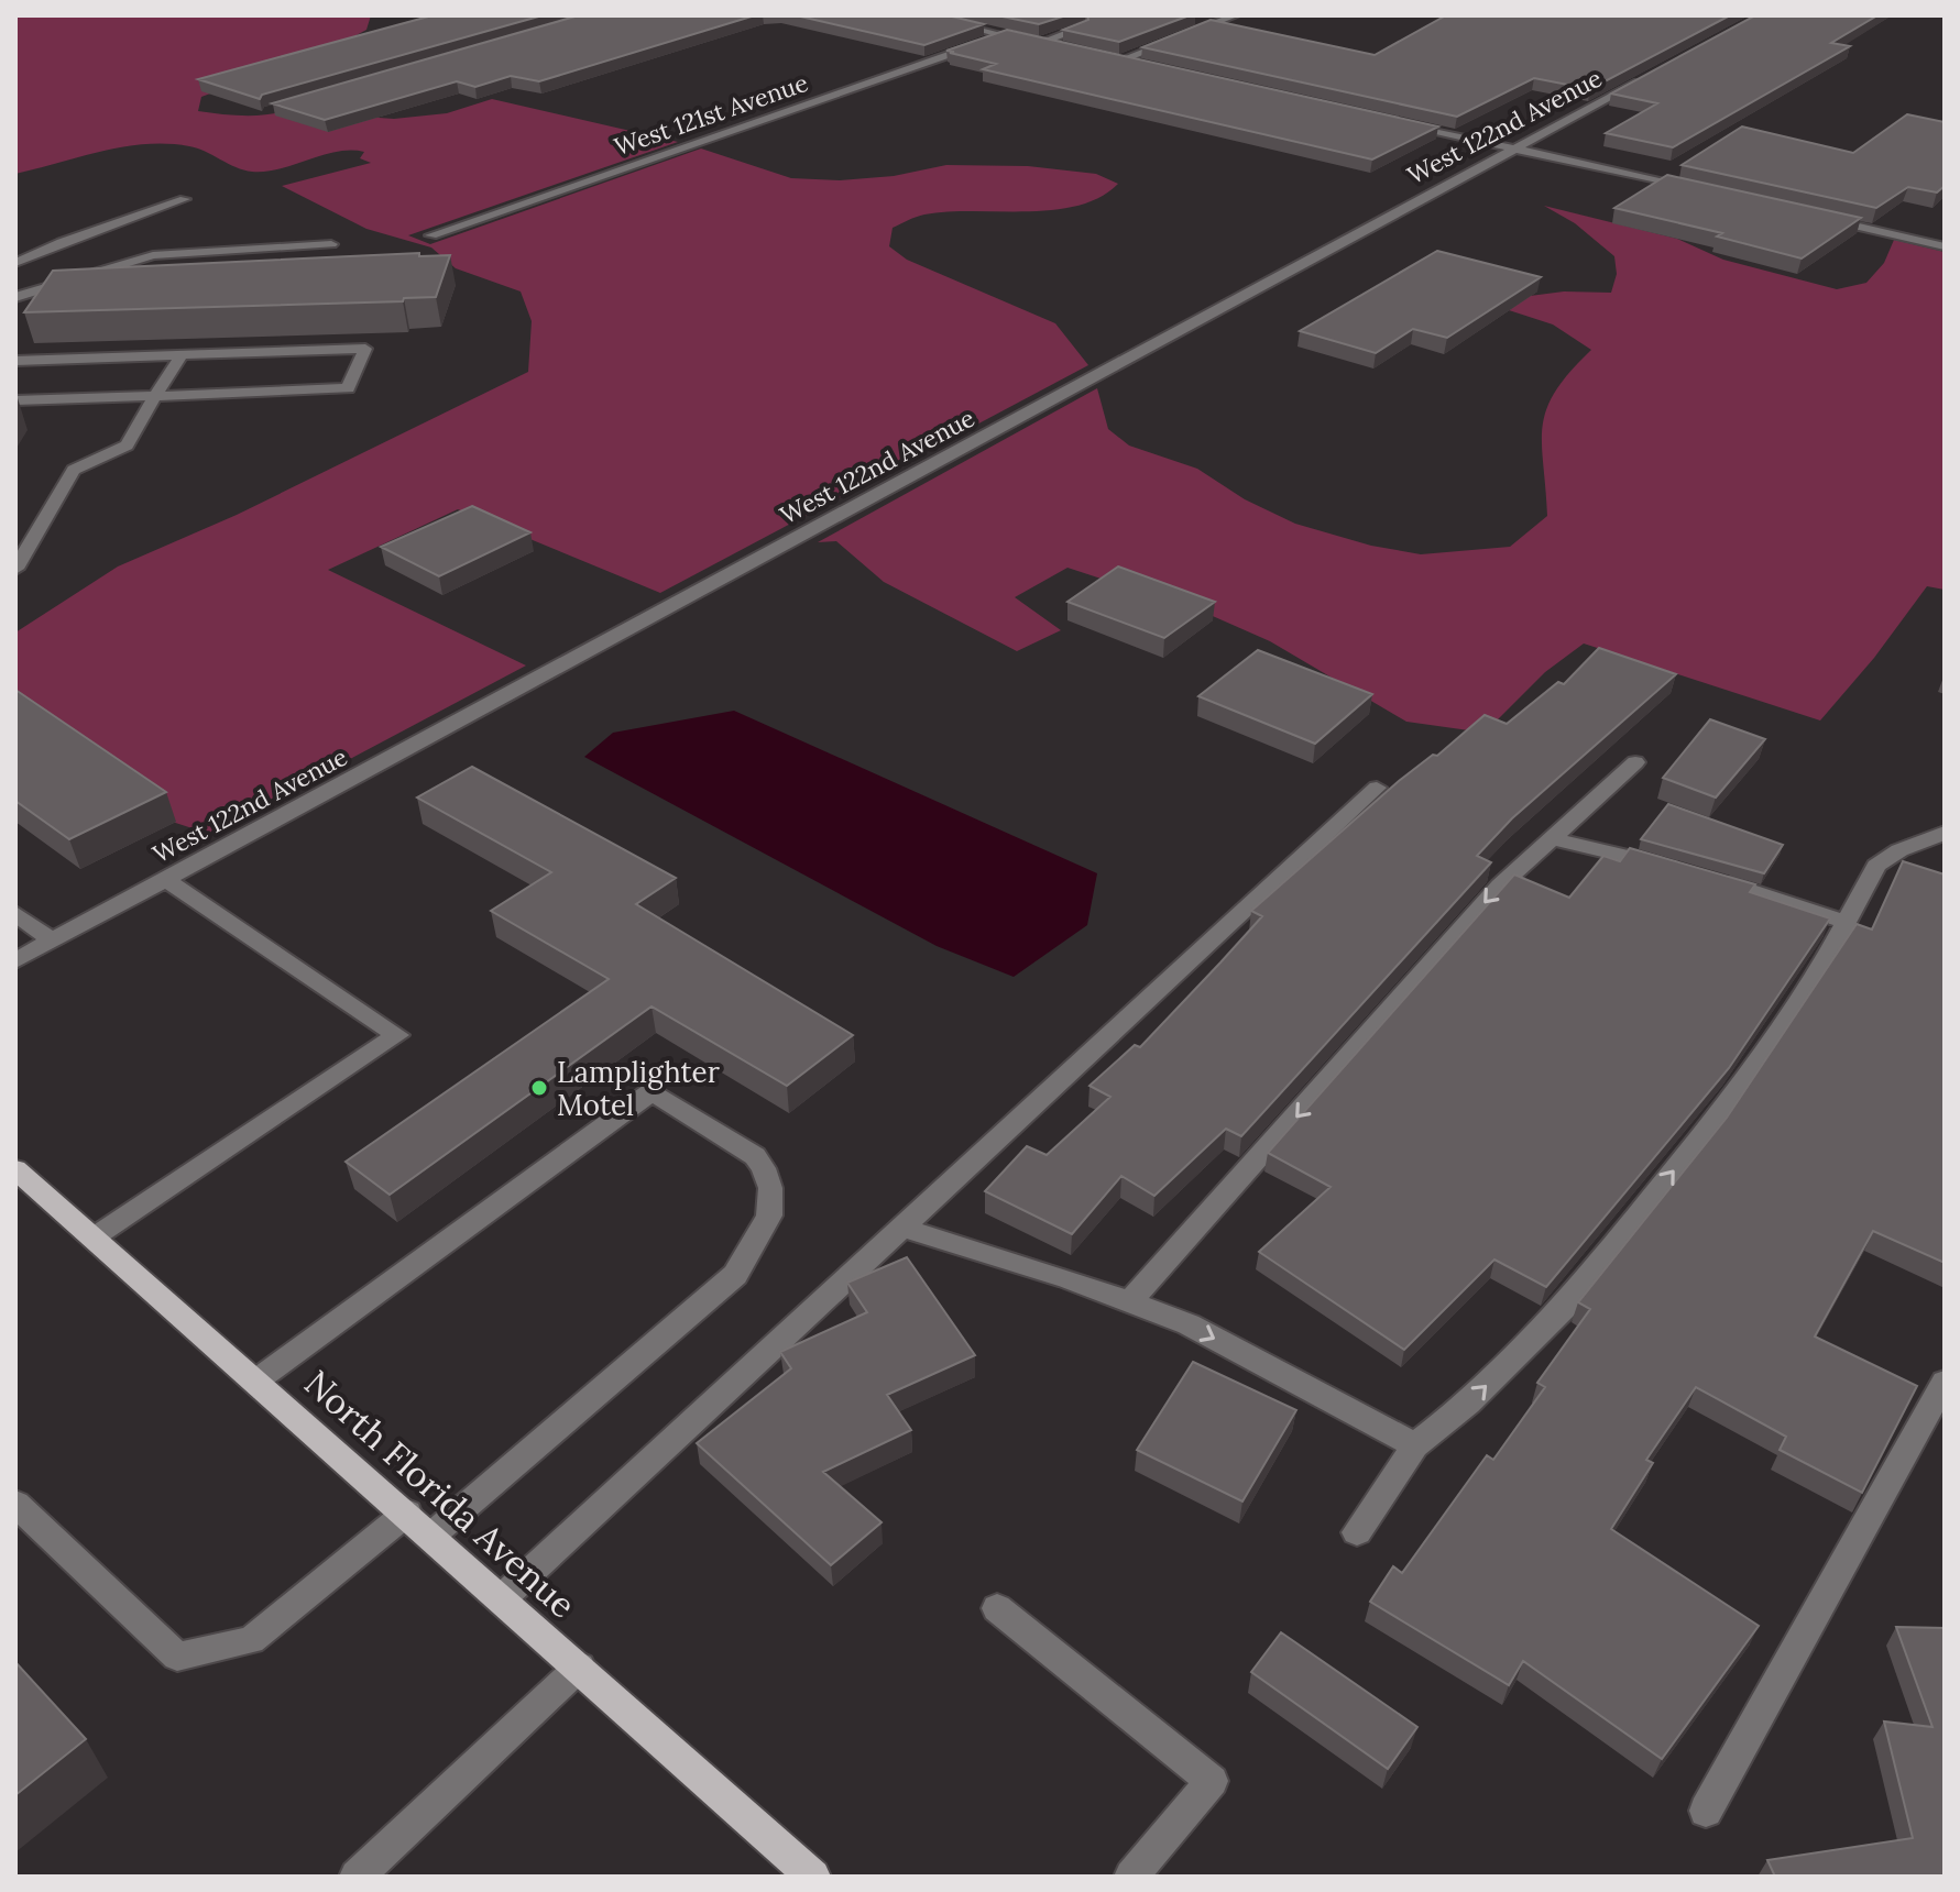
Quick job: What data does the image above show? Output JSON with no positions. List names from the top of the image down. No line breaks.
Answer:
{"streets":{"main road":["North Florida Avenue"],"street":["West 121st Avenue","West 122nd Avenue"]},"places":["Lamplighter Motel"]}
